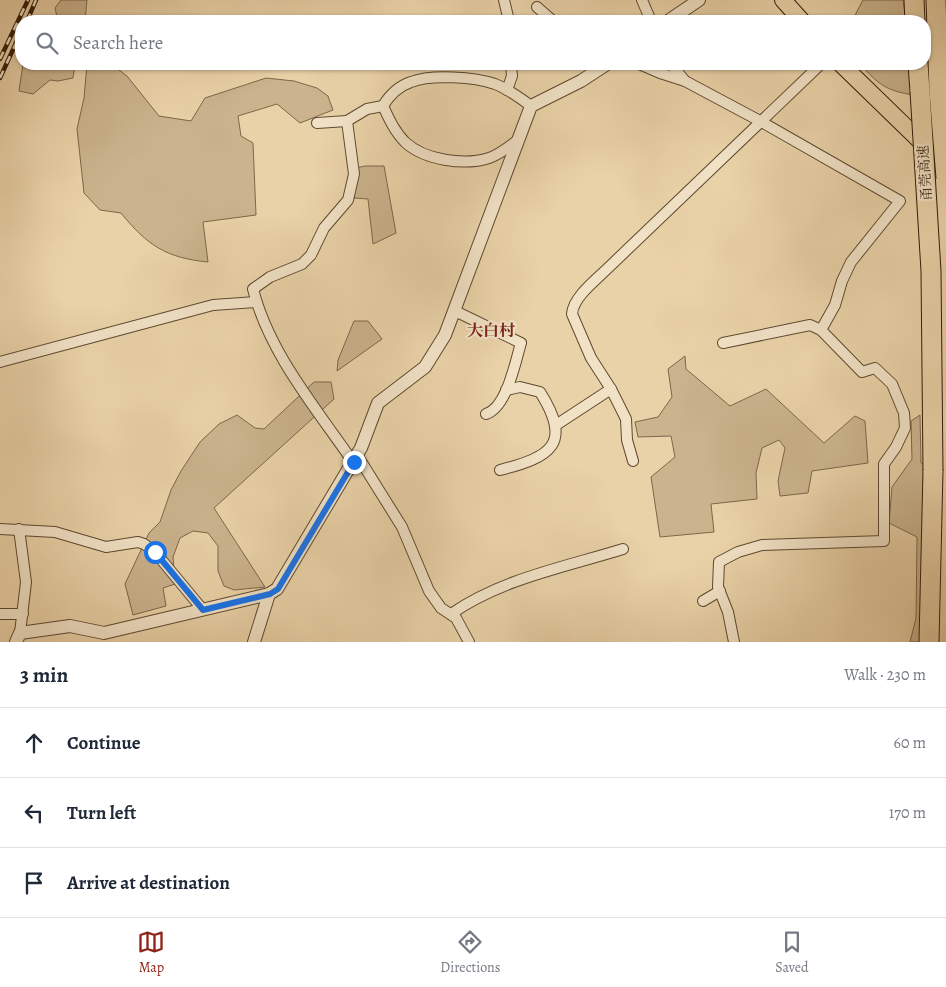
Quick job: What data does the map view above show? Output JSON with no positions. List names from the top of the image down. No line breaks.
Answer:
{"streets":{"highway":["甬莞高速"]},"districts":["大白村"],"page":{"search":"Search here","heading":["3 min","Walk · 230 m"],"list":[["Continue","60 m"],["Turn left","170 m"],"Arrive at destination"],"nav":["Map","Directions","Saved"]}}
